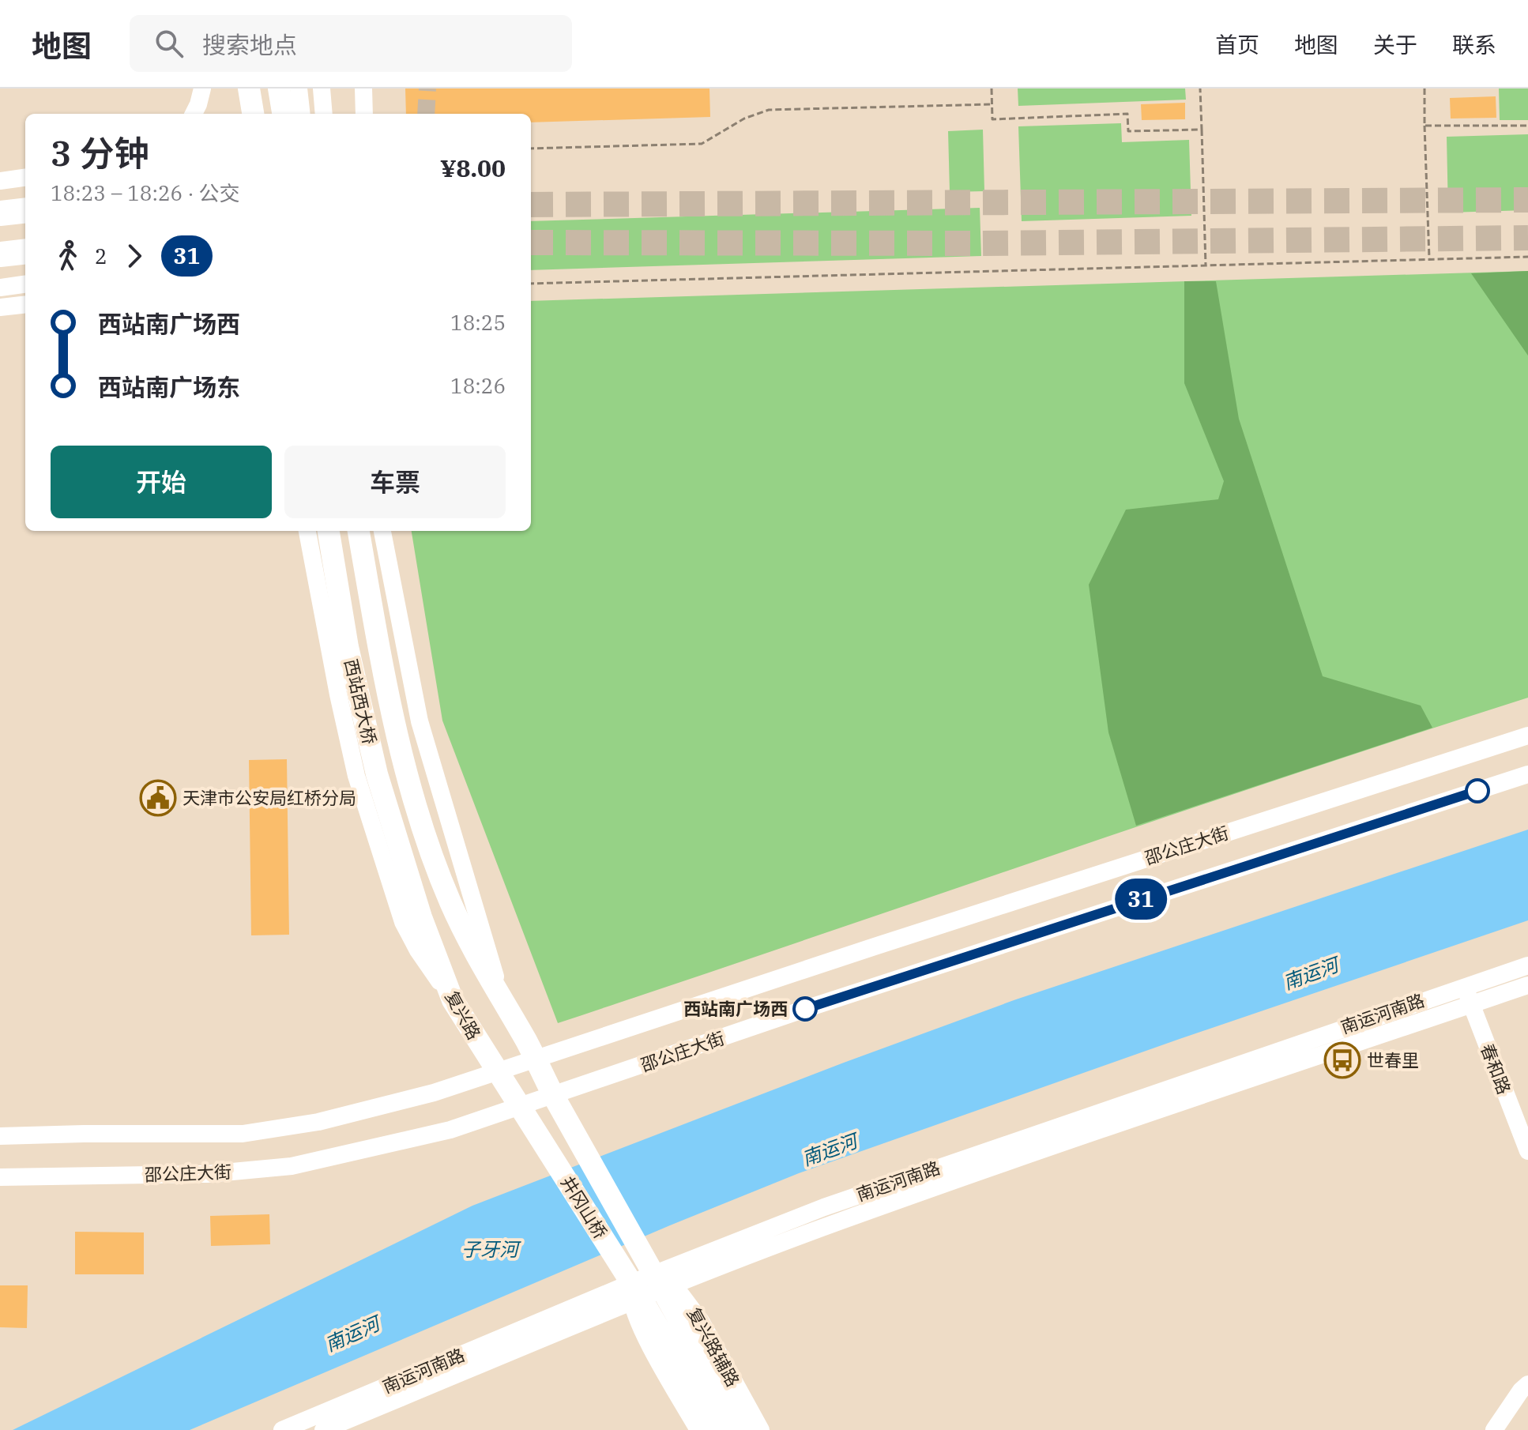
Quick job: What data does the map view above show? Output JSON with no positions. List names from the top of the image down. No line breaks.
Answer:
{"streets":{"main road":["西站西大桥","复兴路","井冈山桥"],"street":["邵公庄大街","南运河南路","春和路","复兴路辅路"]},"crossings":[["西站西大桥","复兴路"],["邵公庄大街","复兴路"],["邵公庄大街","井冈山桥"],["南运河南路","春和路"],["南运河南路","井冈山桥"],["南运河南路","复兴路辅路"],["复兴路","井冈山桥"],["井冈山桥","复兴路辅路"]],"water":["南运河","子牙河"],"places":{"public building":["天津市公安局红桥分局"],"other":["西站南广场西"],"bus stop":["世春里"]},"lines":["bus line 31"],"page":{"header":"地图","search":"搜索地点","nav":["首页","地图","关于","联系"],"on_map":"31","heading":["3 分钟","18:23 – 18:26 · 公交","¥8.00"],"legs":["2","31"],"list":[{"name":"西站南广场西","value":"18:25"},{"name":"西站南广场东","value":"18:26"}],"buttons":["开始","车票"]}}
